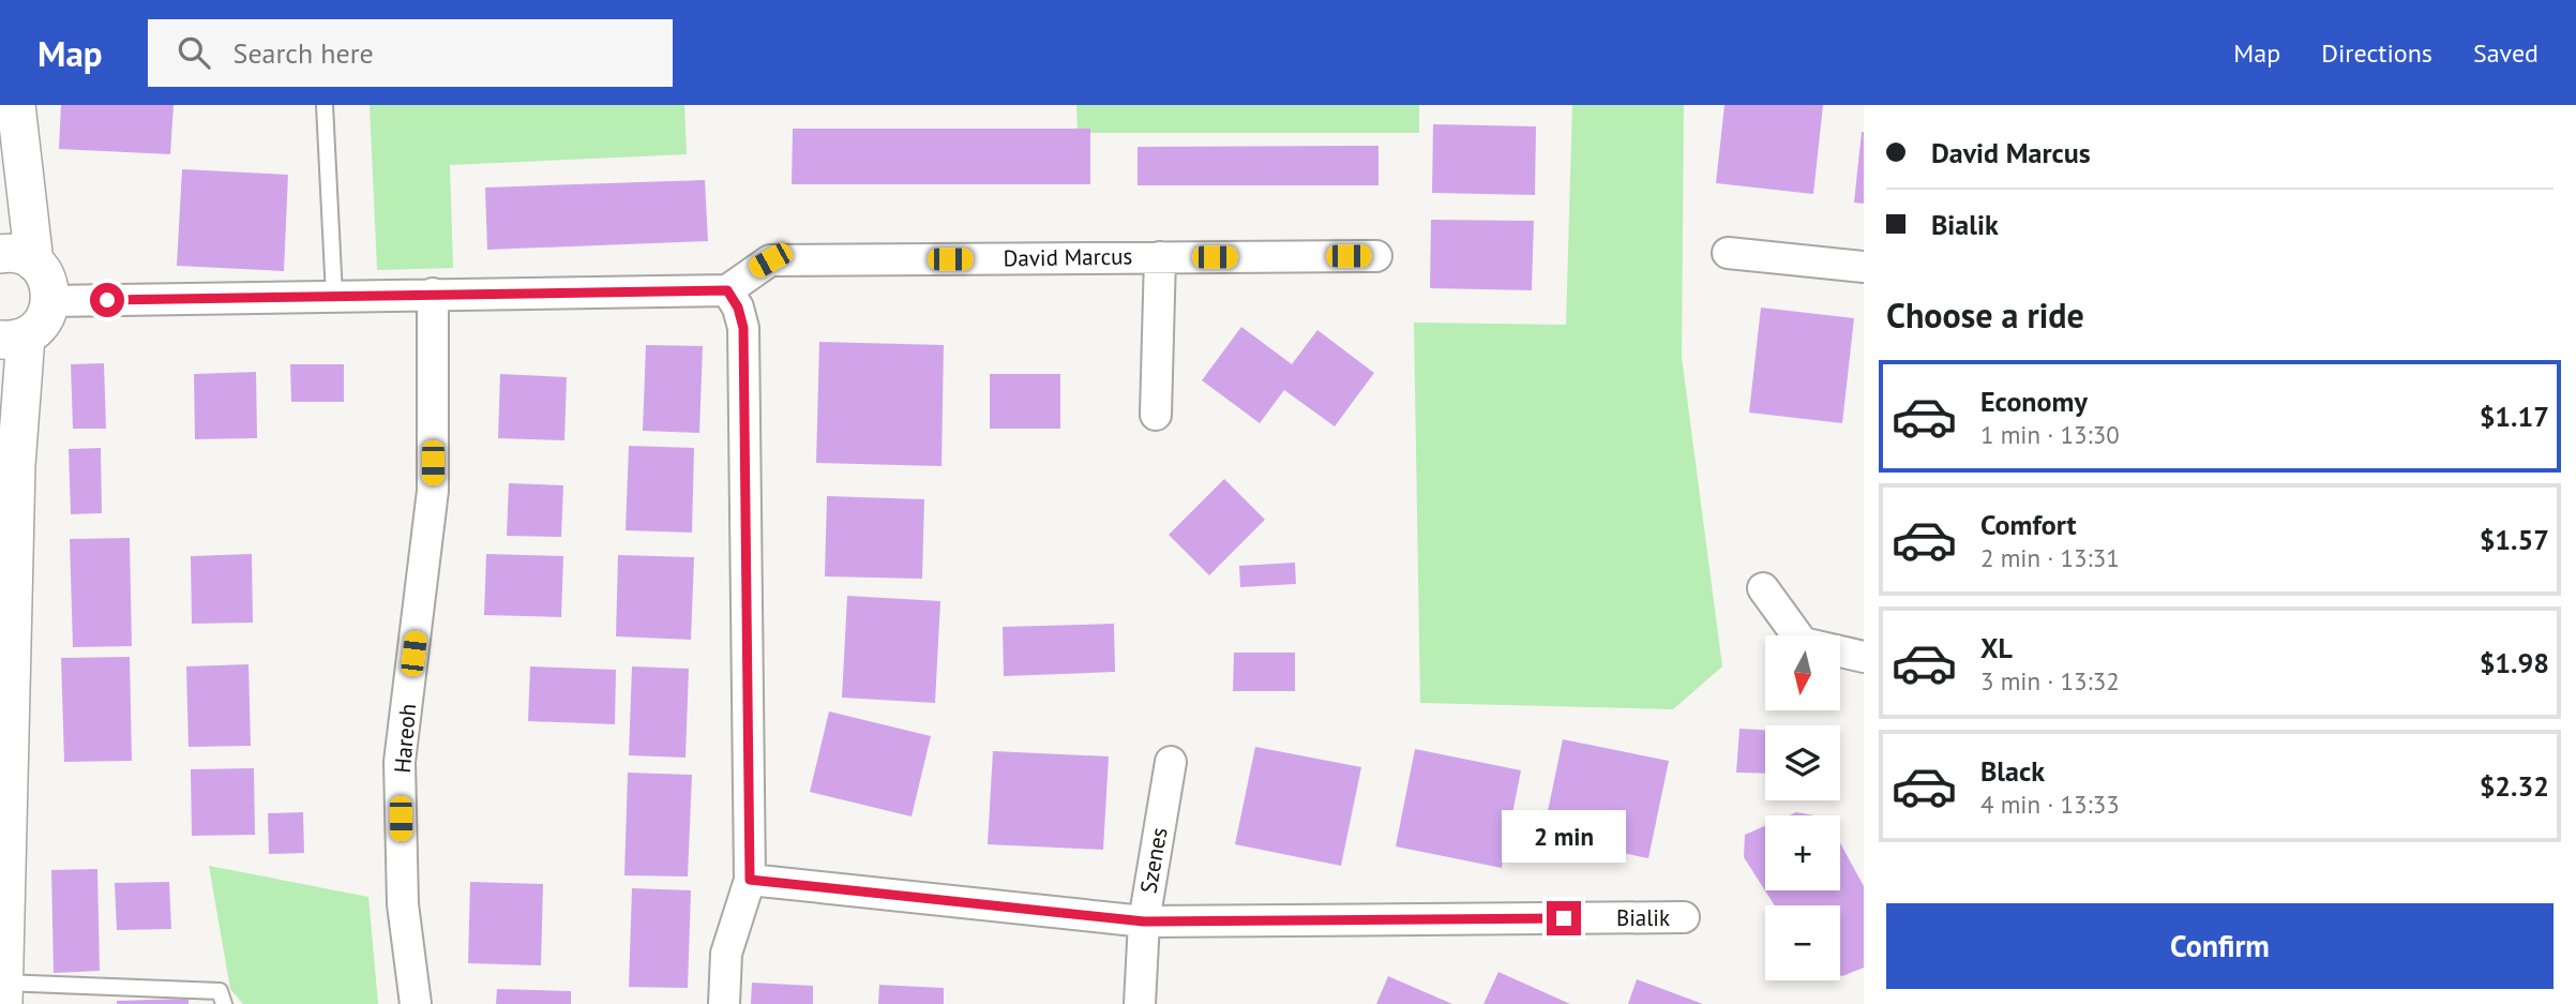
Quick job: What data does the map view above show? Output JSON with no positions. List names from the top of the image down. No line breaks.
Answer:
{"streets":{"street":["David Marcus","Hareoh","Szenes","Bialik"]},"crossings":[["Szenes","Bialik"]],"north":"bottom","page":{"header":"Map","search":"Search here","nav":["Map","Directions","Saved"],"banner":["David Marcus","Bialik"],"heading":"Choose a ride","list":[{"name":"Economy","note":"1 min · 13:30","value":"$1.17"},{"name":"Comfort","note":"2 min · 13:31","value":"$1.57"},{"name":"XL","note":"3 min · 13:32","value":"$1.98"},{"name":"Black","note":"4 min · 13:33","value":"$2.32"}],"map_buttons":["+","−"],"bubble":"2 min","buttons":"Confirm"}}
